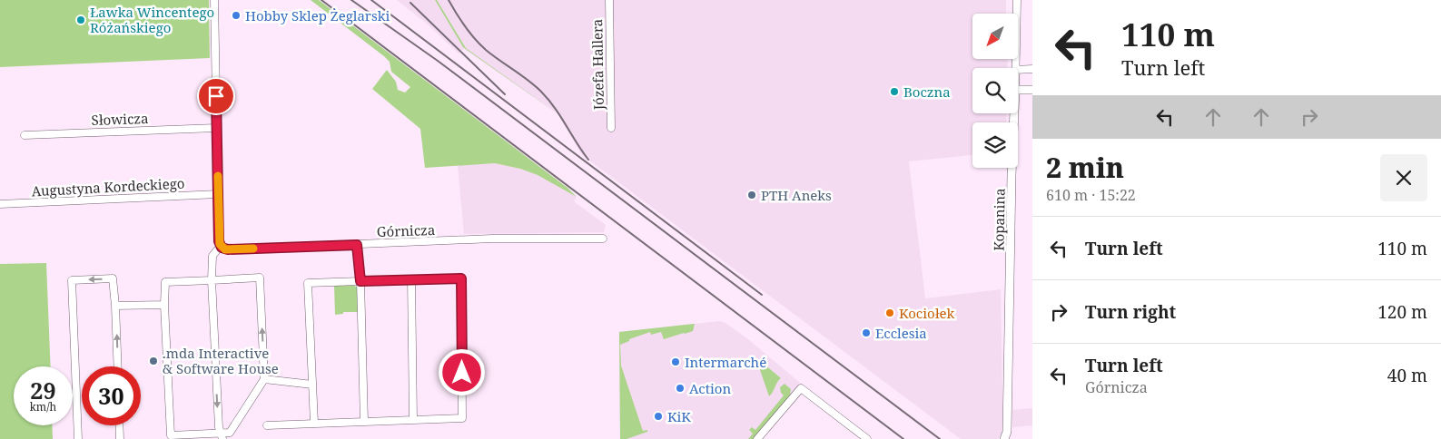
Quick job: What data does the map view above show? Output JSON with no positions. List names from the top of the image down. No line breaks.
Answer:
{"streets":{"street":["Józefa Hallera","Słowicza","Augustyna Kordeckiego","Kopanina","Górnicza"]},"places":["Hobby Sklep Żeglarski","Ławka Wincentego Różańskiego","Boczna","PTH Aneks","Kociołek","Ecclesia",".mda Interactive & Software House","Intermarché","Action","KiK"],"north":"bottom left","page":{"turn":["110 m","Turn left"],"heading":["2 min","610 m · 15:22"],"list":[{"name":"Turn left","value":"110 m"},{"name":"Turn right","value":"120 m"},{"name":"Turn left","note":"Górnicza","value":"40 m"}],"speed":"29 km/h","limit":"30"}}
